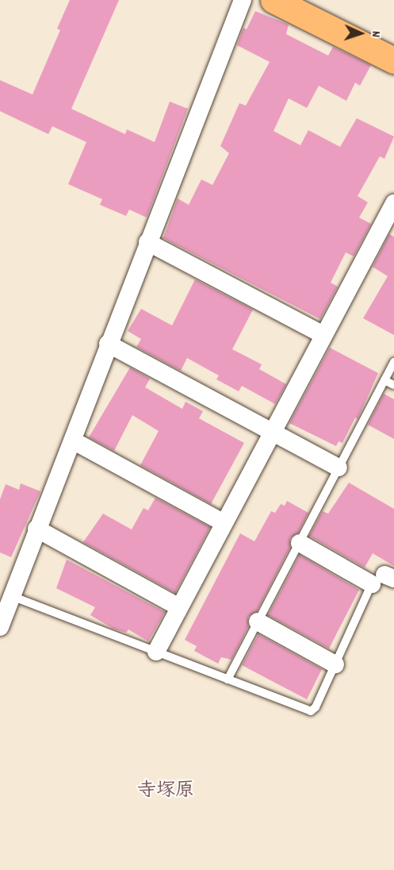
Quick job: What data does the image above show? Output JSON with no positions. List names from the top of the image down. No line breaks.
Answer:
{"districts":["寺塚原"],"north":"right"}
